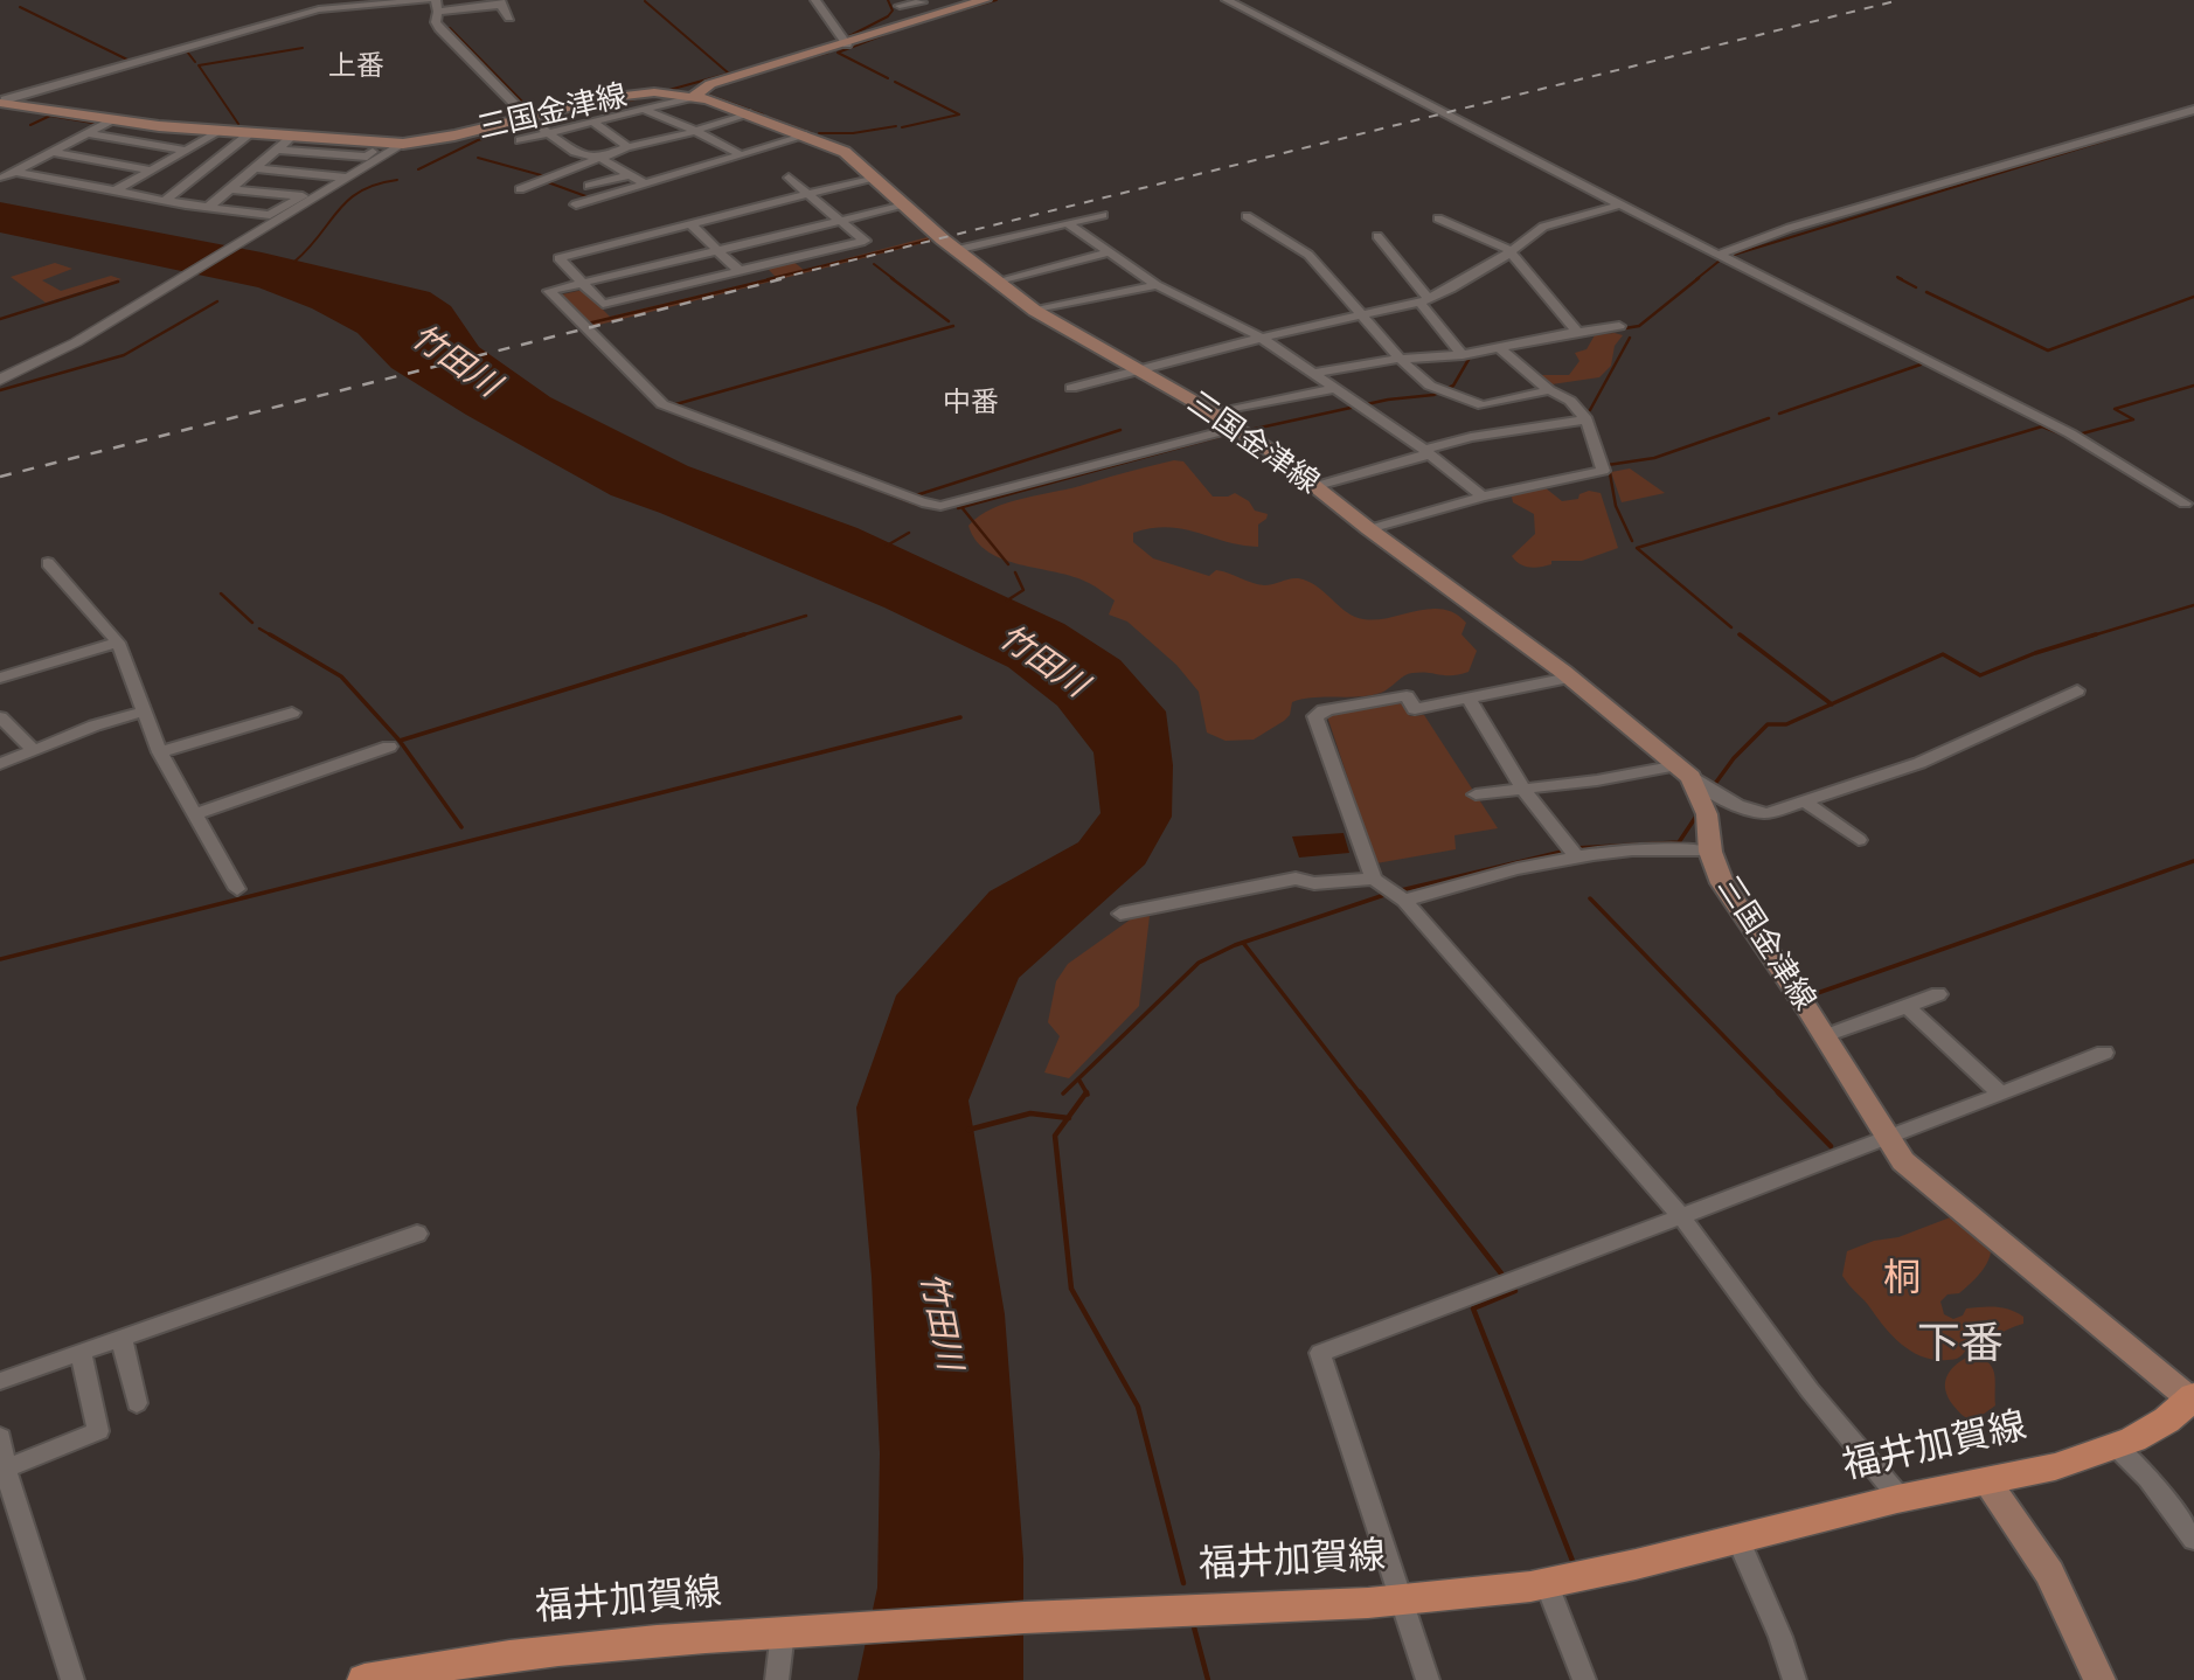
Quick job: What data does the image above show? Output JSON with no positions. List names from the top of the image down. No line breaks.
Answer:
{"streets":{"main road":["三国金津線","福井加賀線"]},"crossings":[["三国金津線","福井加賀線"]],"districts":["上番","中番","下番"],"water":["竹田川"],"parks":["桐"]}
